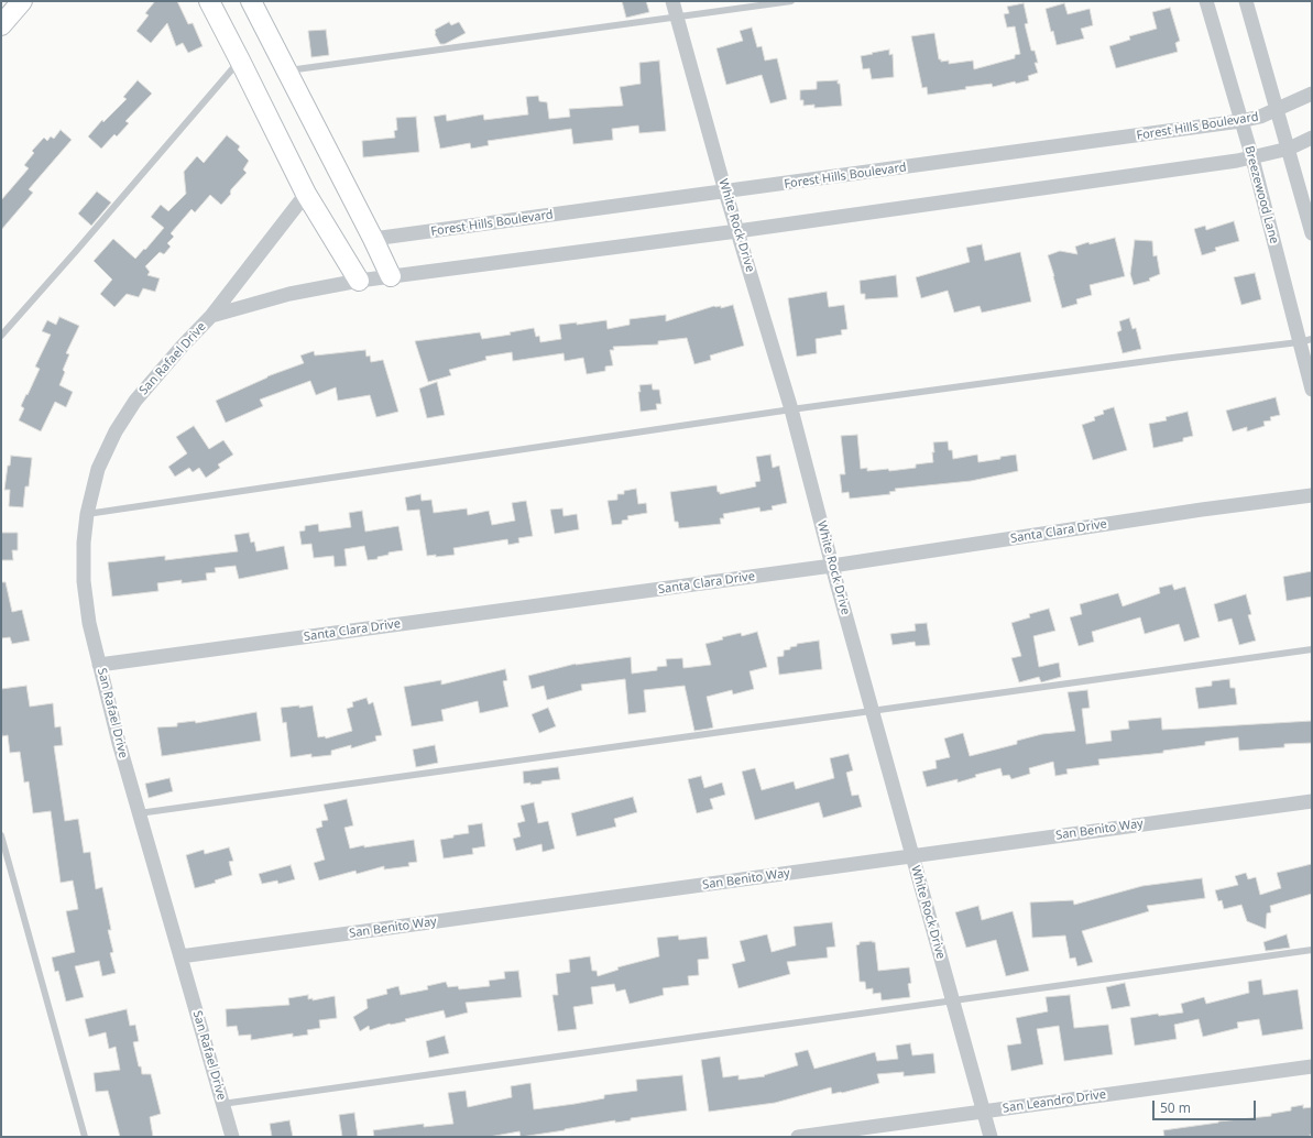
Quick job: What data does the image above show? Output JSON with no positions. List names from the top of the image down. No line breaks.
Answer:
{"streets":{"street":["Forest Hills Boulevard","Breezewood Lane","White Rock Drive","San Rafael Drive","Santa Clara Drive","San Benito Way","San Leandro Drive"]},"crossings":[["Forest Hills Boulevard","Breezewood Lane"],["Forest Hills Boulevard","White Rock Drive"],["White Rock Drive","Santa Clara Drive"],["White Rock Drive","San Benito Way"],["White Rock Drive","San Leandro Drive"],["San Rafael Drive","Santa Clara Drive"],["San Rafael Drive","San Benito Way"]],"scale_bar":"50 m"}
